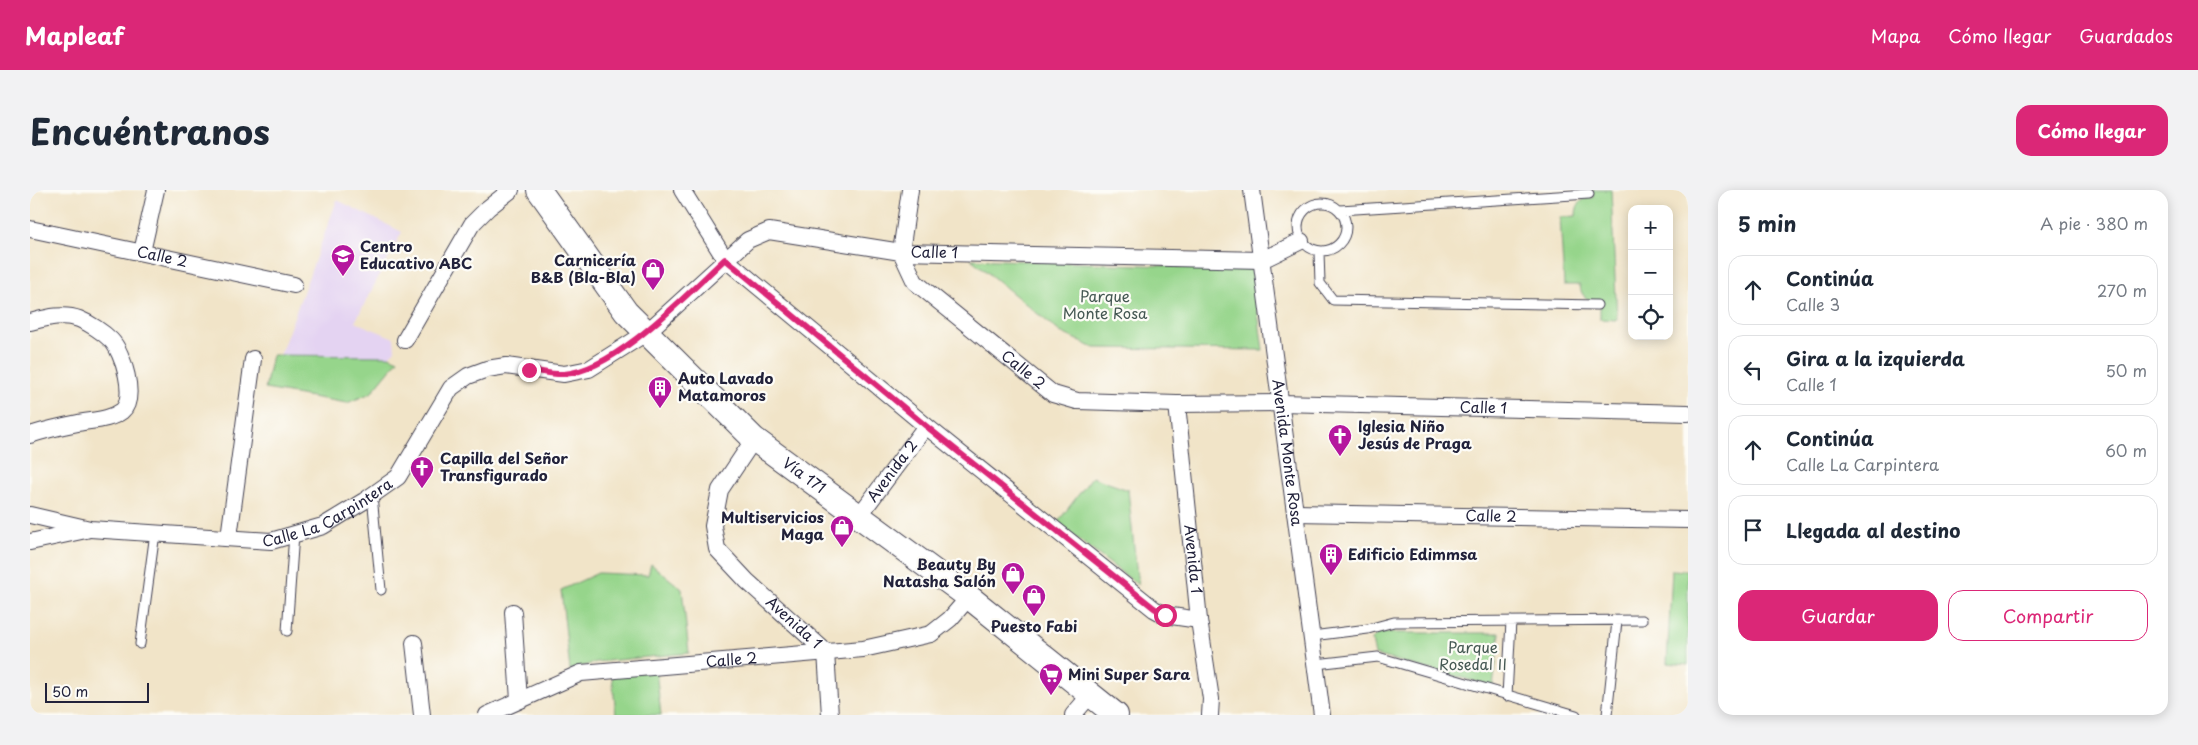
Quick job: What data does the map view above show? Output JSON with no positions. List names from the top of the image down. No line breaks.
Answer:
{"streets":{"main road":["Vía 171"],"street":["Calle 1","Calle 2","Avenida Monte Rosa","Avenida 2","Calle La Carpintera","Avenida 1"]},"crossings":[["Calle 1","Calle 2"],["Calle 1","Avenida Monte Rosa"],["Calle 1","Vía 171"],["Calle 1","Calle La Carpintera"],["Calle 2","Avenida Monte Rosa"],["Calle 2","Vía 171"],["Calle 2","Avenida 1"],["Avenida 2","Vía 171"],["Vía 171","Calle La Carpintera"],["Vía 171","Avenida 1"]],"parks":["Parque Monte Rosa","Parque Rosedal II"],"places":{"school or university":["Centro Educativo ABC"],"shop":["Carnicería B&B (Bla-Bla)","Multiservicios Maga","Beauty By Natasha Salón","Puesto Fabi"],"building":["Auto Lavado Matamoros","Edificio Edimmsa"],"church":["Iglesia Niño Jesús de Praga","Capilla del Señor Transfigurado"],"supermarket":["Mini Super Sara"]},"scale_bar":"50 m","page":{"header":"Mapleaf","nav":["Mapa","Cómo llegar","Guardados"],"title":"Encuéntranos","buttons":["Cómo llegar",["Guardar","Compartir"]],"heading":["5 min","A pie · 380 m"],"map_buttons":["+","−"],"list":[["Continúa","Calle 3","270 m"],["Gira a la izquierda","Calle 1","50 m"],["Continúa","Calle La Carpintera","60 m"],"Llegada al destino"],"scale":"50 m"}}
